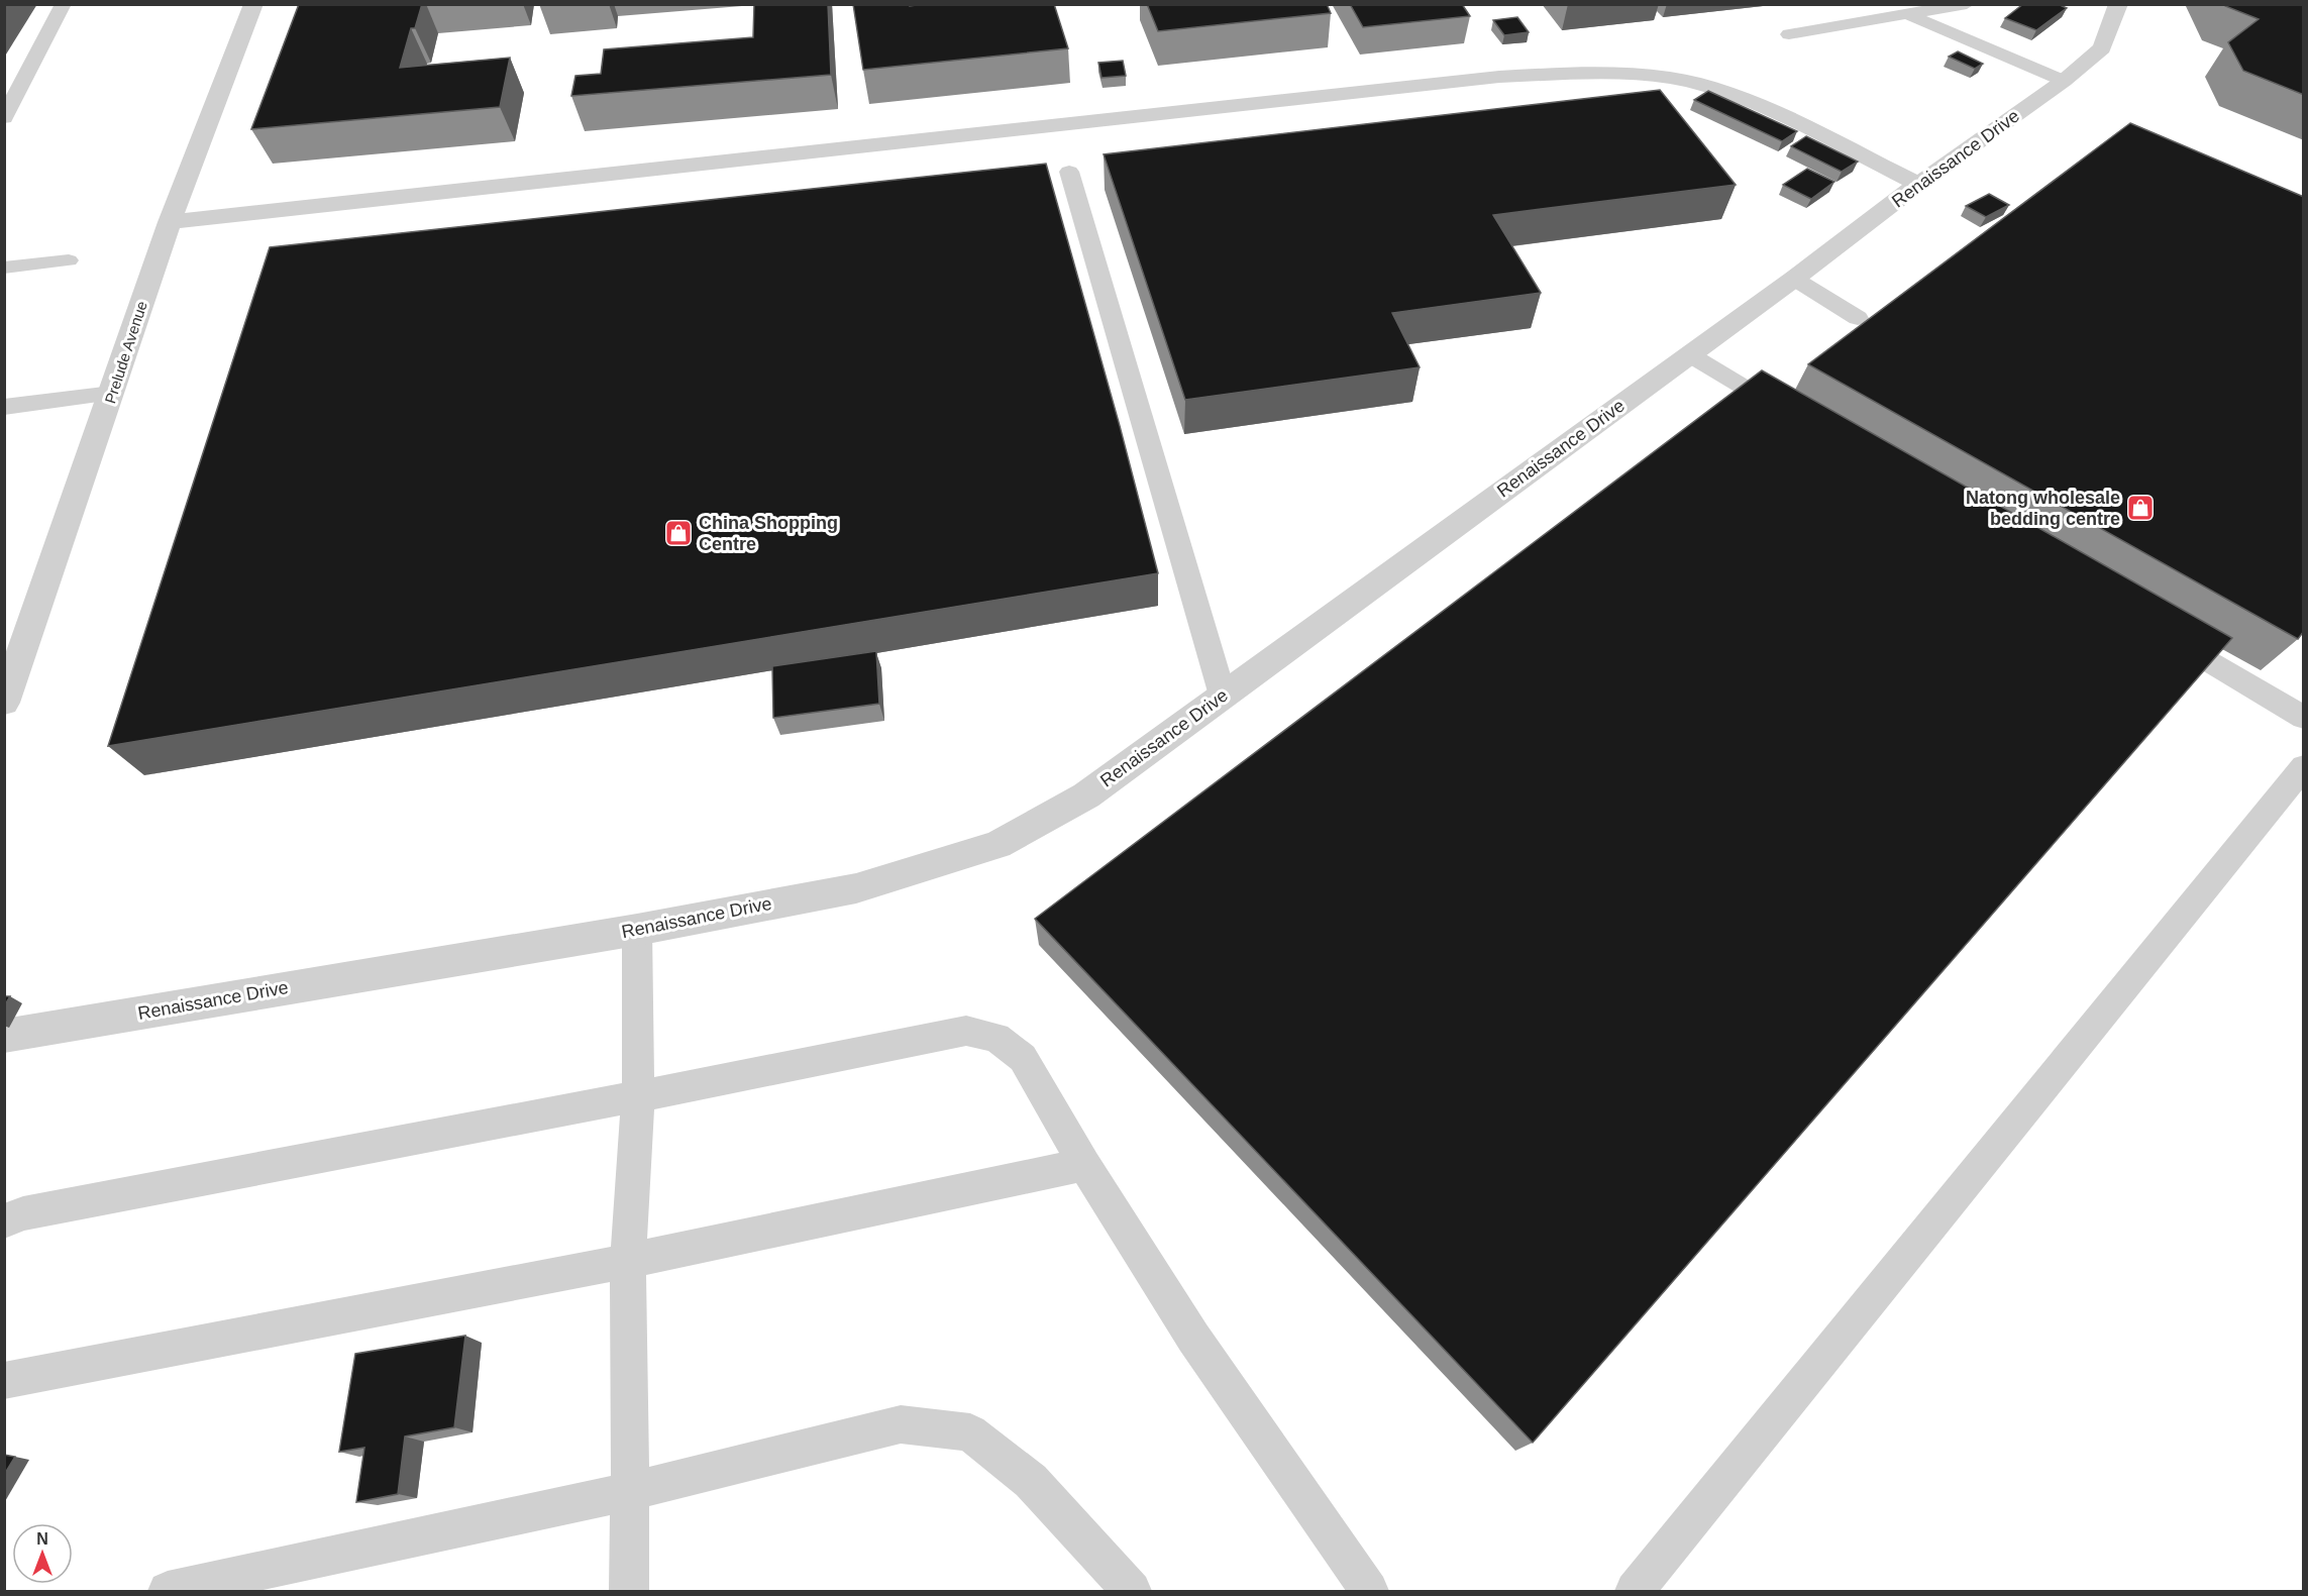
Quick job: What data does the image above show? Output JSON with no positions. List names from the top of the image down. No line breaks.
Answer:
{"streets":{"street":["Renaissance Drive","Prelude Avenue"]},"places":{"shop":["Natong wholesale bedding centre","China Shopping Centre"]},"north":"top"}
